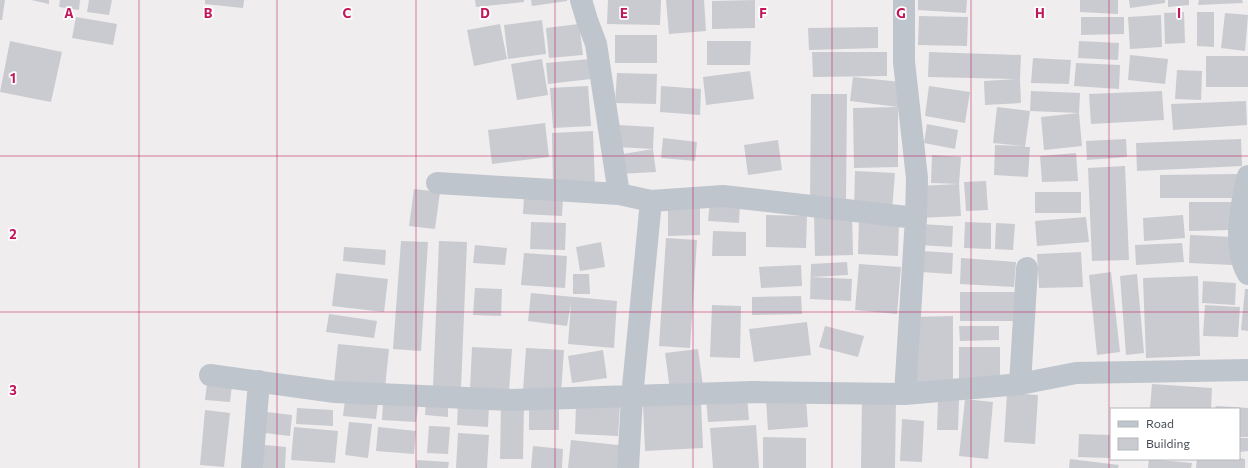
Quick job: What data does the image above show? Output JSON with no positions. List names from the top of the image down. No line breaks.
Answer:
{"legend":["Road","Building"],"grid":{"columns":["A","B","C","D","E","F","G","H","I"],"rows":["1","2","3"]}}
